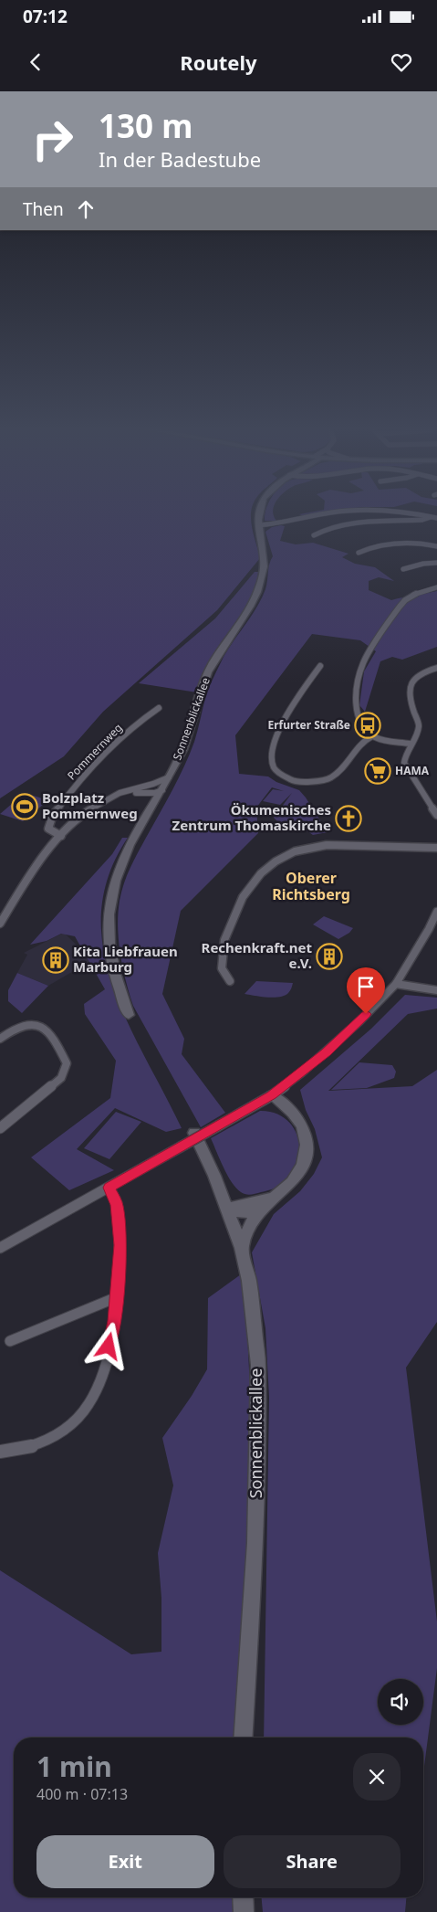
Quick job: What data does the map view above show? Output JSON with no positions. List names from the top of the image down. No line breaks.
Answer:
{"streets":{"main road":["Sonnenblickallee"],"street":["Pommernweg"]},"districts":["Oberer Richtsberg"],"places":{"bus stop":["Erfurter Straße"],"supermarket":["HAMA"],"sports":["Bolzplatz Pommernweg"],"church":["Ökumenisches Zentrum Thomaskirche"],"building":["Rechenkraft.net e.V.","Kita Liebfrauen Marburg"]},"page":{"status":"07:12","header":"Routely","turn":["130 m","In der Badestube"],"then":"Then","heading":["1 min","400 m · 07:13"],"buttons":["Exit","Share"]}}
